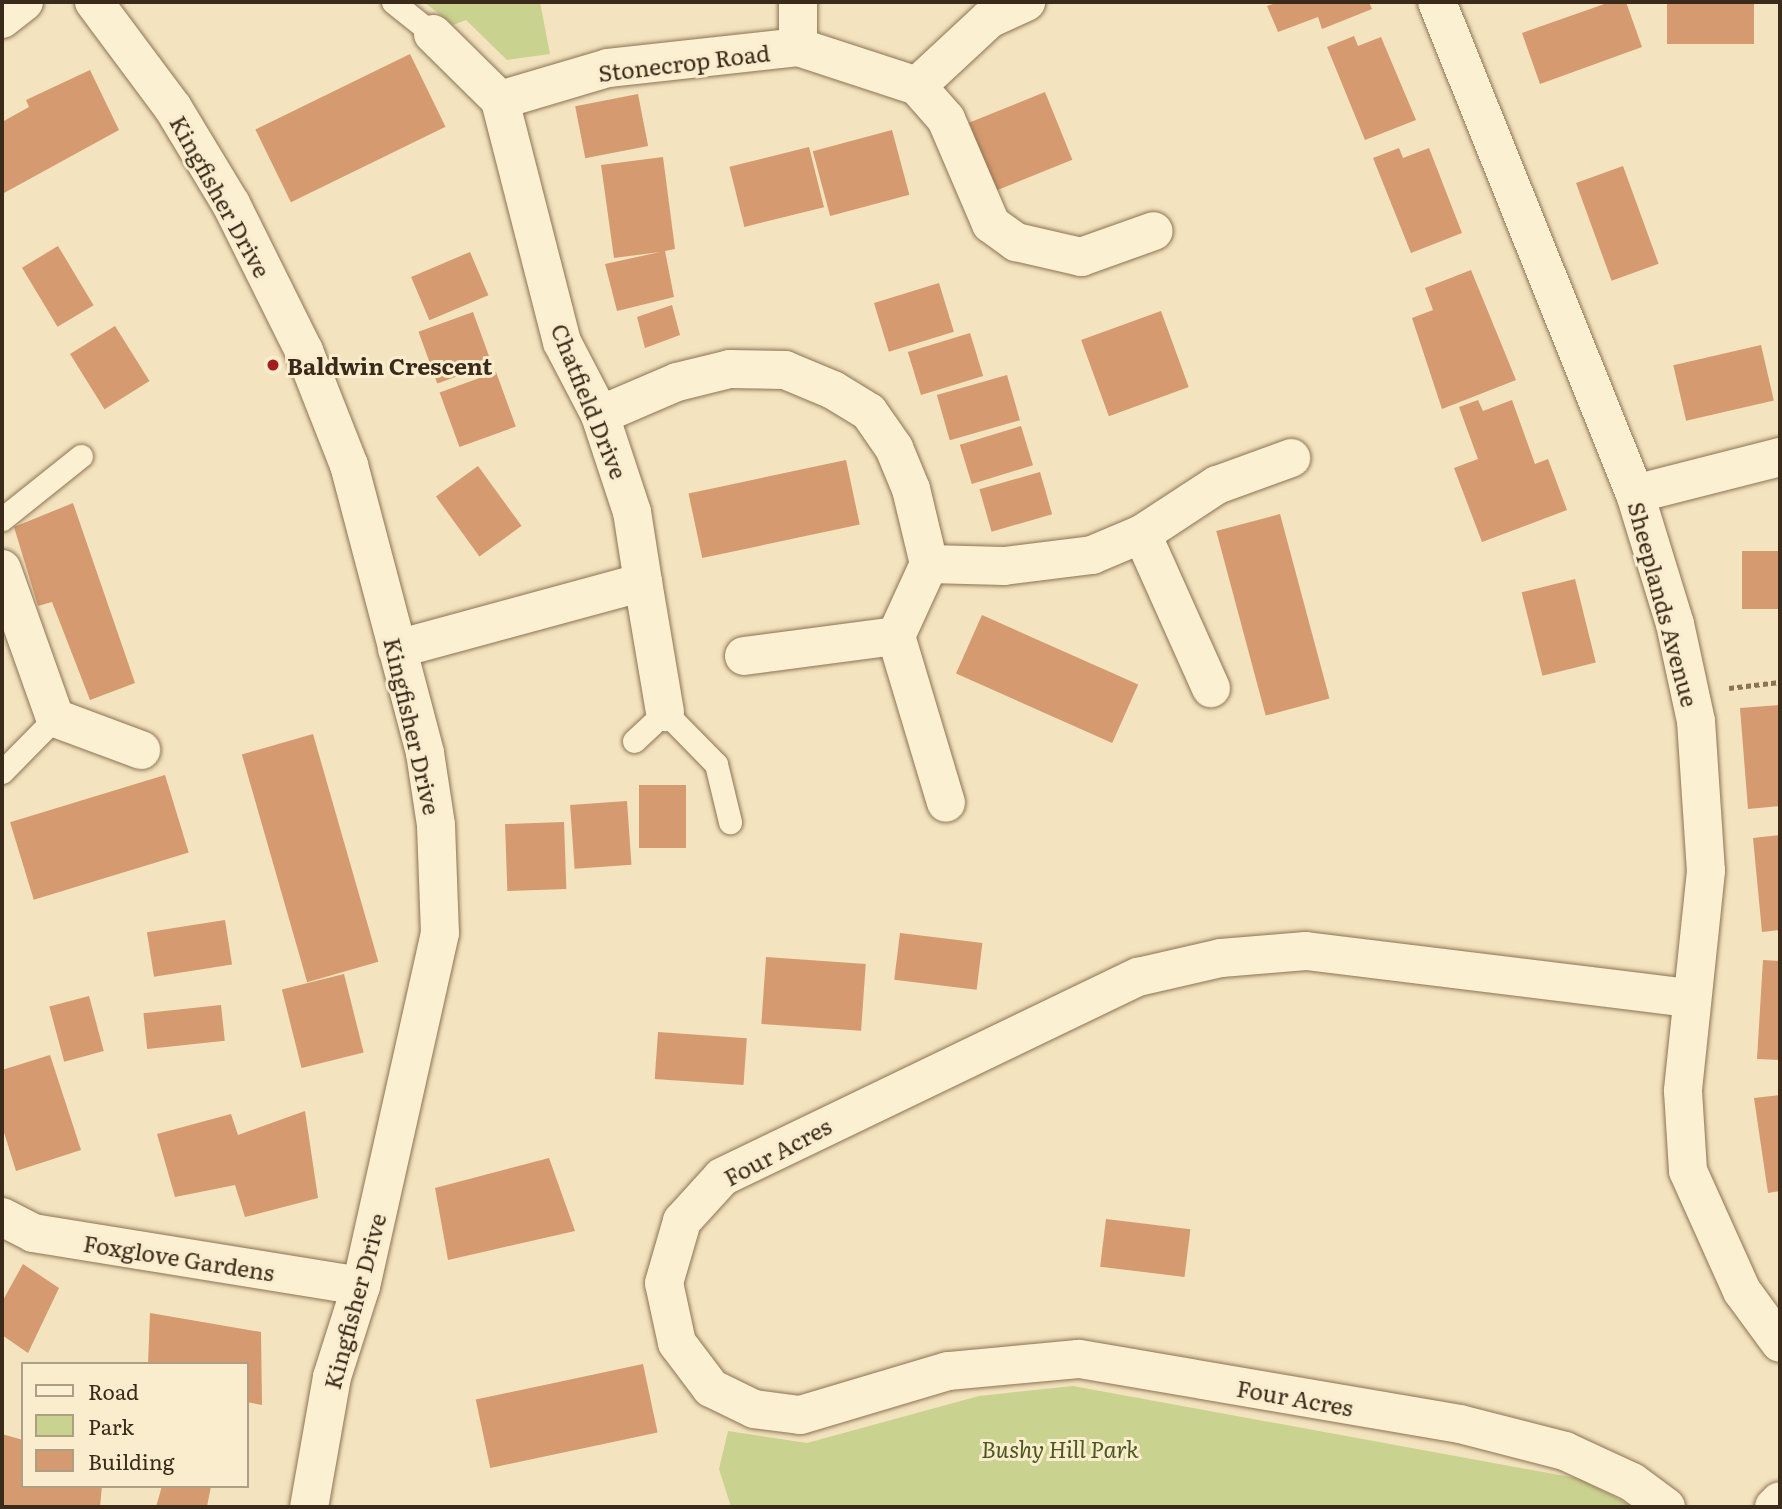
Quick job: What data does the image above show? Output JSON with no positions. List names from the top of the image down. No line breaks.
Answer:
{"streets":{"street":["Stonecrop Road","Kingfisher Drive","Chatfield Drive","Sheeplands Avenue","Four Acres","Foxglove Gardens"]},"crossings":[["Stonecrop Road","Chatfield Drive"],["Kingfisher Drive","Foxglove Gardens"],["Sheeplands Avenue","Four Acres"]],"parks":["Bushy Hill Park"],"places":["Baldwin Crescent"],"legend":["Road","Park","Building"]}
